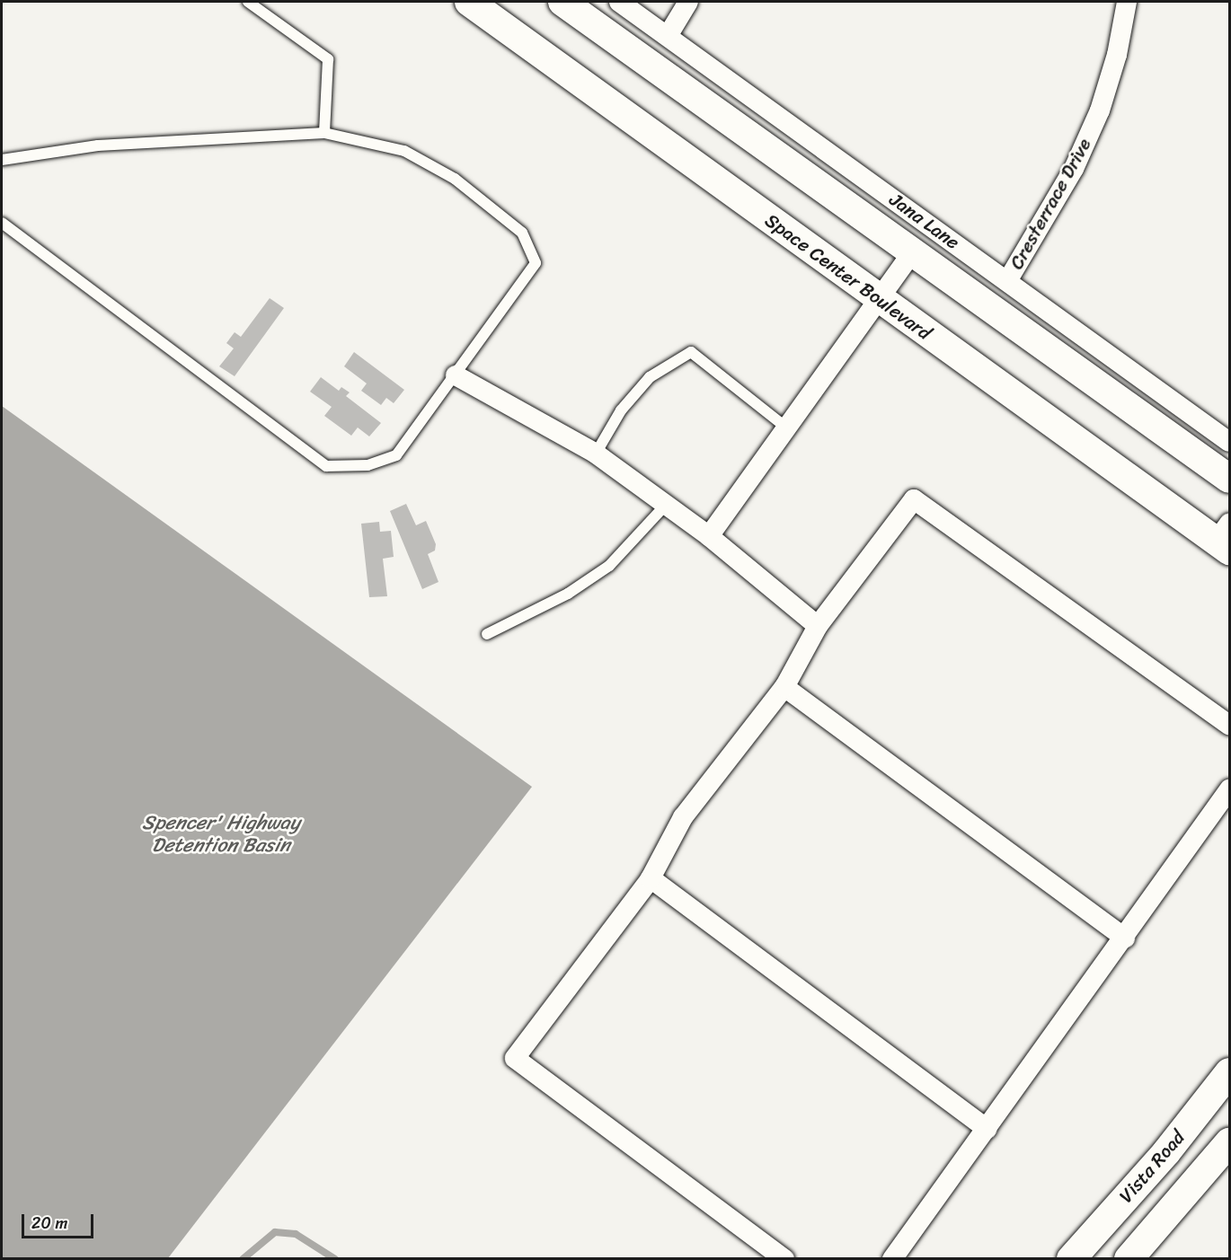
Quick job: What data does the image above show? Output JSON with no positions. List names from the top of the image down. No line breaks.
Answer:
{"streets":{"main road":["Space Center Boulevard","Vista Road"],"street":["Cresterrace Drive","Jana Lane"]},"crossings":[["Cresterrace Drive","Jana Lane"]],"water":["Spencer' Highway Detention Basin"],"scale_bar":"20 m"}
